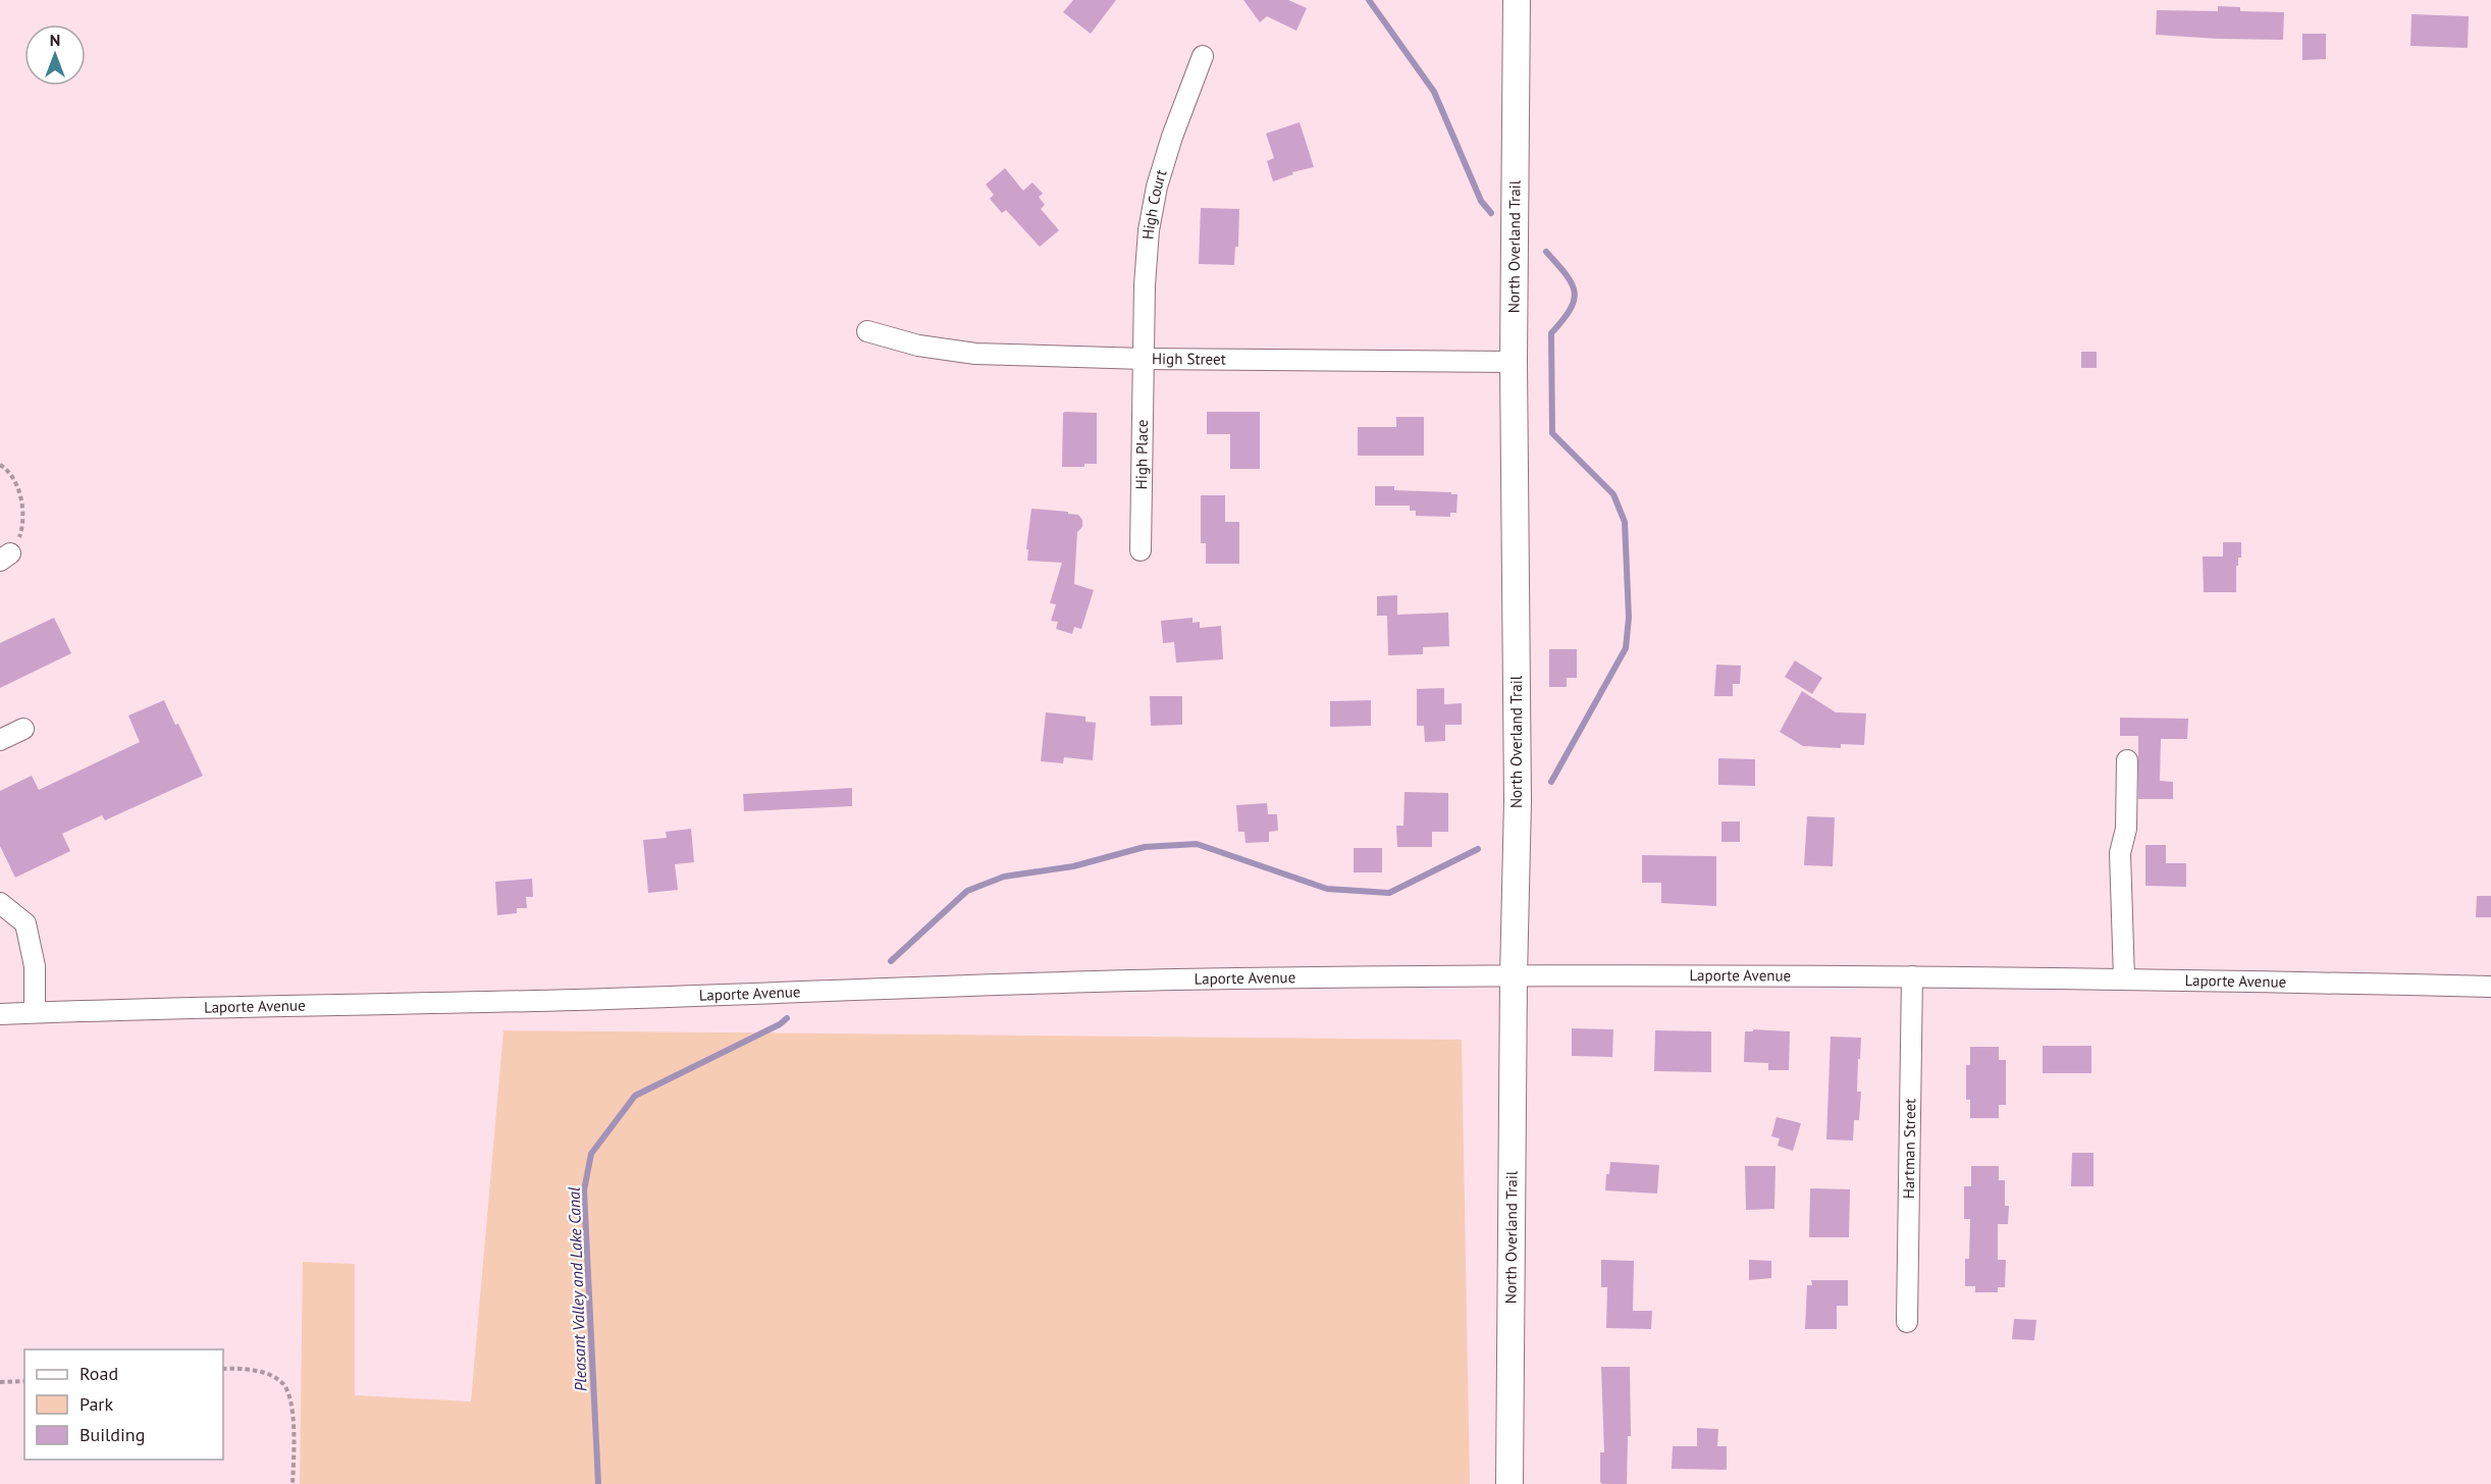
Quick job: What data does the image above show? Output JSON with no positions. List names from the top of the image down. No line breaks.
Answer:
{"streets":{"main road":["North Overland Trail"],"street":["High Court","High Street","High Place","Laporte Avenue","Hartman Street"]},"crossings":[["High Court","High Street"],["High Court","High Place"],["North Overland Trail","High Street"],["North Overland Trail","Laporte Avenue"],["High Street","High Place"],["Laporte Avenue","Hartman Street"]],"water":["Pleasant Valley and Lake Canal"],"legend":["Road","Park","Building"],"north":"top"}
